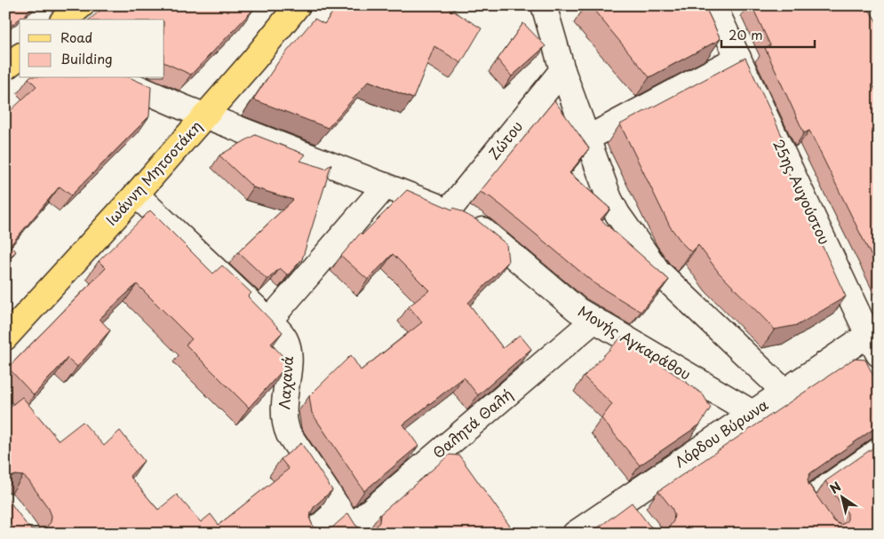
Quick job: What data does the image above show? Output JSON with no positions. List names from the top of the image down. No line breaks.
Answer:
{"streets":{"main road":["Ιωάννη Μητσοτάκη"],"street":["Ζώτου","25ης Αυγούστου","Μονής Αγκαράθου","Λαχανά","Θαλητά Θαλή","Λόρδου Βύρωνα"]},"crossings":[["Ζώτου","Μονής Αγκαράθου"],["Ιωάννη Μητσοτάκη","Μονής Αγκαράθου"],["Ιωάννη Μητσοτάκη","Λαχανά"],["25ης Αυγούστου","Λόρδου Βύρωνα"],["Μονής Αγκαράθου","Θαλητά Θαλή"],["Μονής Αγκαράθου","Λόρδου Βύρωνα"],["Λαχανά","Θαλητά Θαλή"]],"legend":["Road","Building"],"scale_bar":"20 m","north":"top left"}
